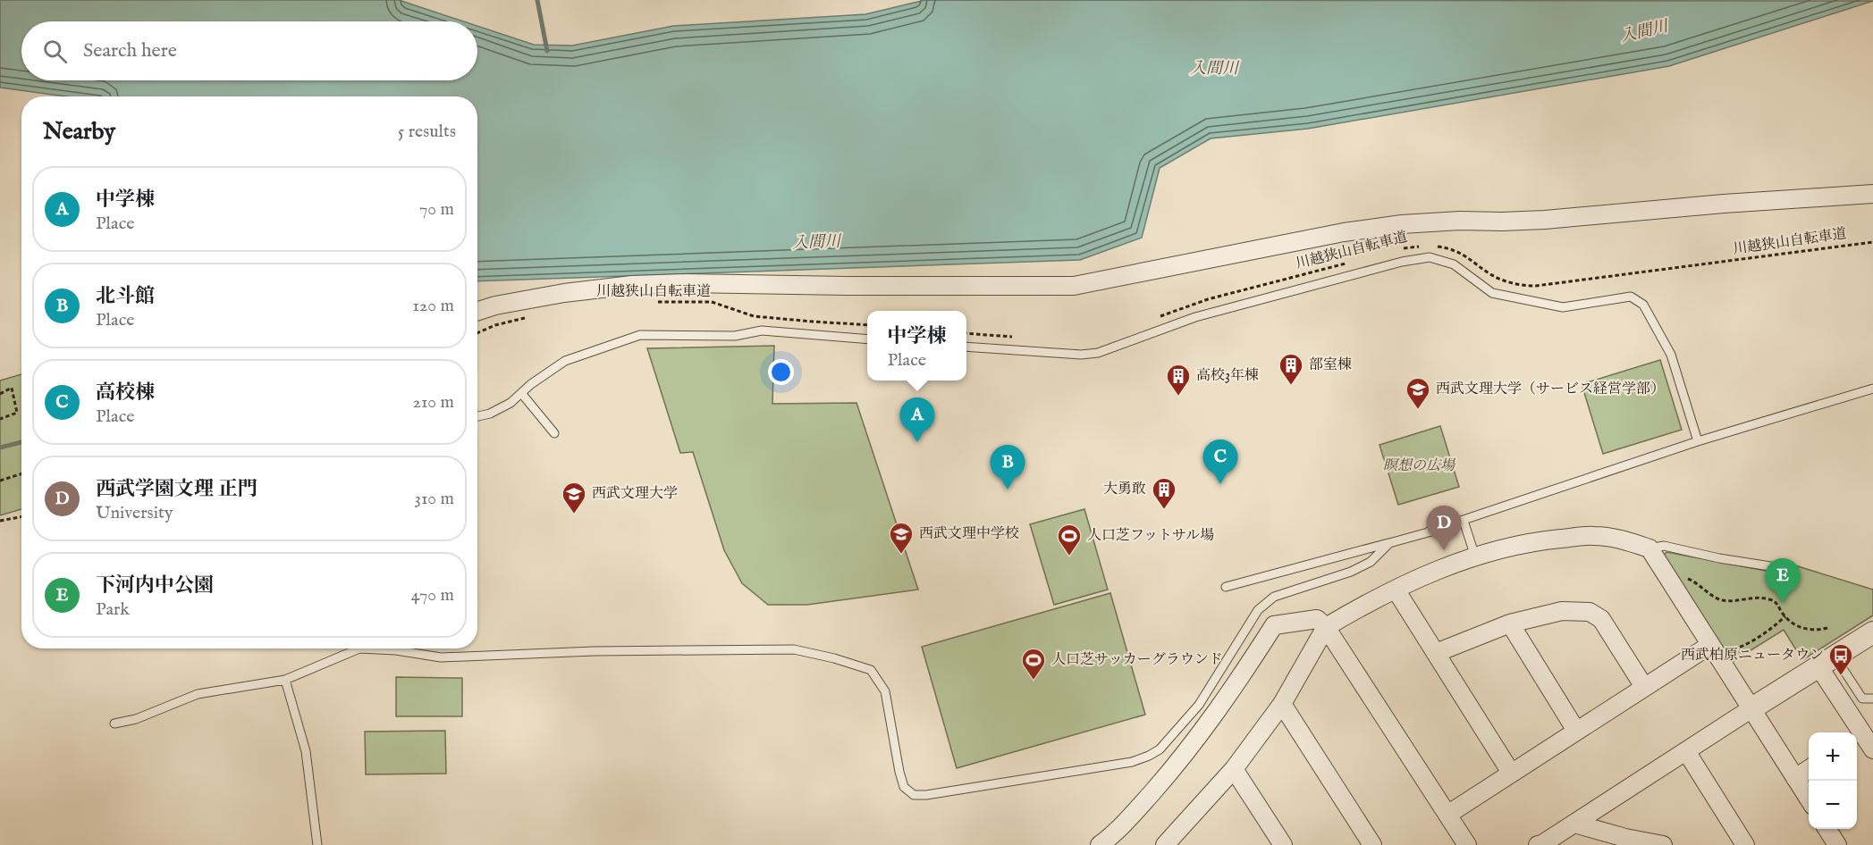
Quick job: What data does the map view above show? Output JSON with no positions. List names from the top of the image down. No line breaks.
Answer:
{"streets":{"path":["川越狭山自転車道"]},"water":["入間川"],"parks":["瞑想の広場"],"places":{"building":["部室棟","高校3年棟","大勇敢"],"school or university":["西武文理大学（サービス経営学部）","西武文理大学","西武文理中学校"],"sports":["人口芝フットサル場","人口芝サッカーグラウンド"],"bus stop":["西武柏原ニュータウン"]},"page":{"search":"Search here","heading":["Nearby","5 results"],"list":[{"mark":"A","name":"中学棟","note":"Place","value":"70 m"},{"mark":"B","name":"北斗館","note":"Place","value":"120 m"},{"mark":"C","name":"高校棟","note":"Place","value":"210 m"},{"mark":"D","name":"西武学園文理 正門","note":"University","value":"310 m"},{"mark":"E","name":"下河内中公園","note":"Park","value":"470 m"}],"popup":["中学棟","Place"],"pins":["A","C","B","D","E"],"map_buttons":["+","−"]}}
